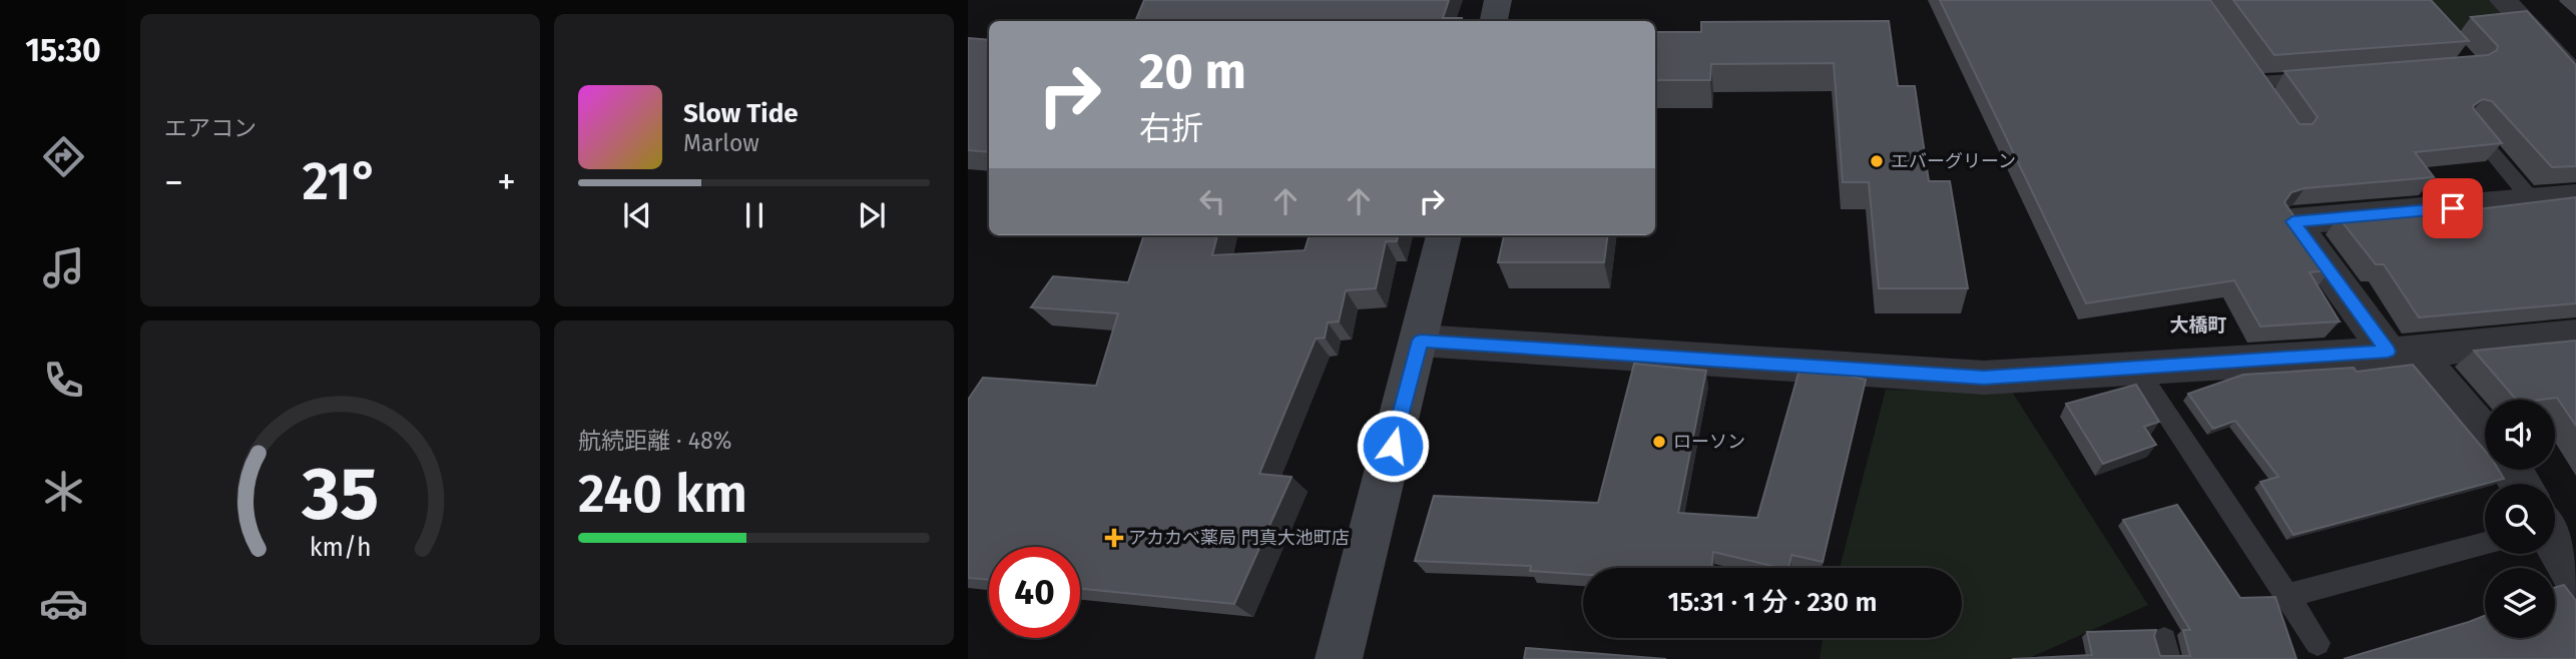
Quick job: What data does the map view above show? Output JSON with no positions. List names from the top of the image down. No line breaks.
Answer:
{"districts":["大橋町"],"places":{"other":["エバーグリーン","ローソン"],"health":["アカカベ薬局 門真大池町店"]},"page":{"tabs":"15:30","tile":["エアコン",["航続距離 · 48%","240 km"]],"turn":["20 m","右折"],"song":["Slow Tide","Marlow"],"heat":["−","21°","+"],"limit":"40","trip":"15:31 · 1 分 · 230 m","gauge":["35","km/h"]}}
